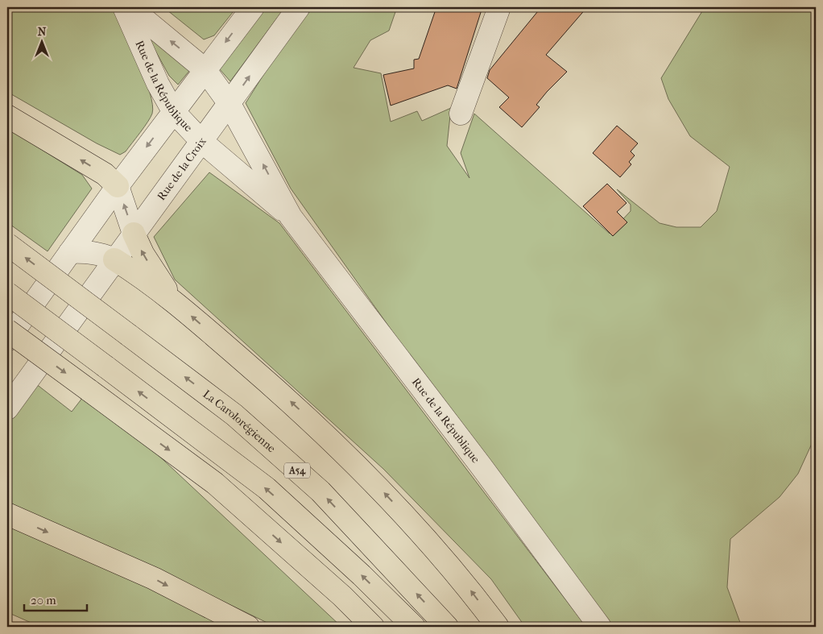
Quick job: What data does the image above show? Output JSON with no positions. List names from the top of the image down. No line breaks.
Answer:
{"streets":{"highway":["La Carolorégienne","A54"],"street":["Rue de la République","Rue de la Croix"]},"crossings":[["Rue de la République","Rue de la Croix"]],"scale_bar":"20 m","north":"top"}
